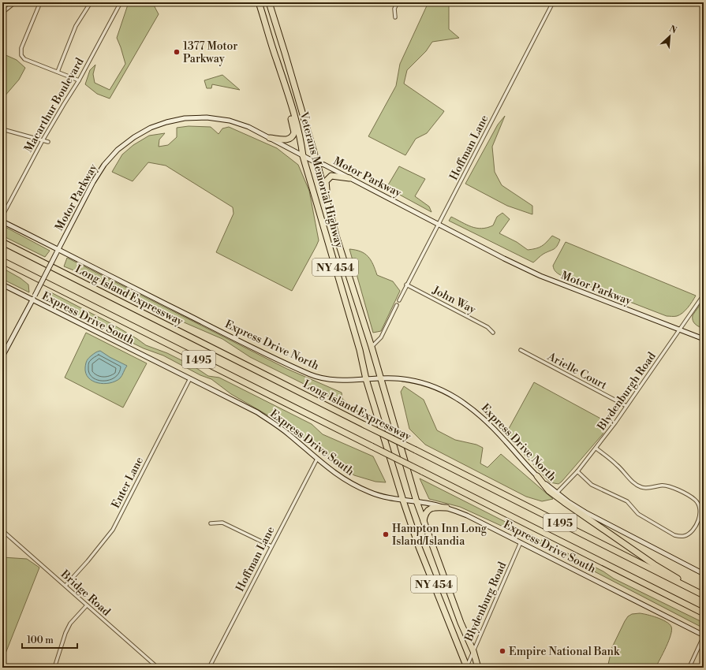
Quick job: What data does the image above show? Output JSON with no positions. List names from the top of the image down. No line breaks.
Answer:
{"streets":{"highway":["Veterans Memorial Highway","NY 454","Long Island Expressway","I 495"],"main road":["Motor Parkway","Express Drive South","Express Drive North"],"street":["Macarthur Boulevard","Hoffman Lane","John Way","Arielle Court","Blydenburgh Road","Enter Lane","Bridge Road","Blydenburg Road"]},"crossings":[["Hoffman Lane","Motor Parkway"],["Hoffman Lane","John Way"],["Hoffman Lane","Express Drive South"],["Motor Parkway","Veterans Memorial Highway"],["Motor Parkway","Express Drive South"],["Motor Parkway","Express Drive North"],["Motor Parkway","Blydenburgh Road"],["Veterans Memorial Highway","Express Drive South"],["Veterans Memorial Highway","Express Drive North"],["Veterans Memorial Highway","Blydenburg Road"],["Express Drive South","Enter Lane"],["Express Drive South","Blydenburg Road"],["Express Drive North","Blydenburgh Road"],["Arielle Court","Blydenburgh Road"],["Enter Lane","Bridge Road"]],"places":["1377 Motor Parkway","Hampton Inn Long Island/Islandia","Empire National Bank"],"scale_bar":"100 m","north":"top right"}
